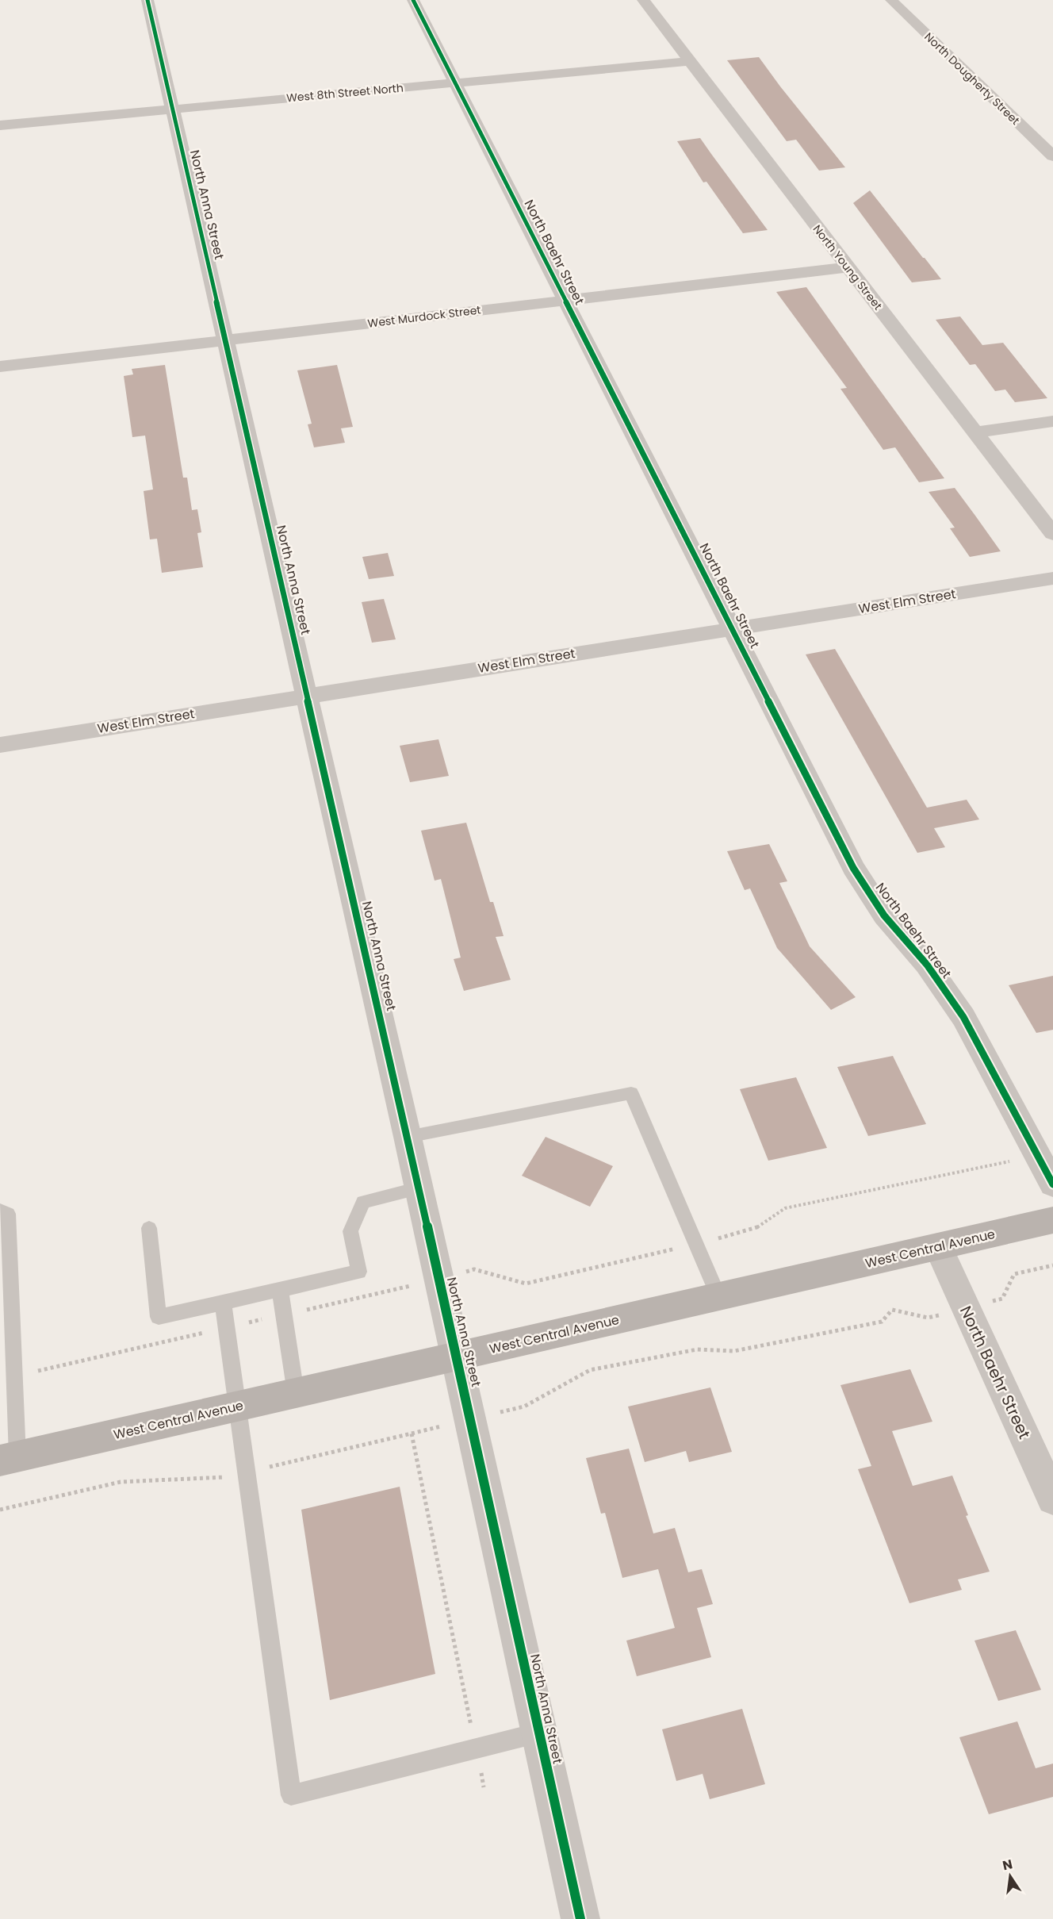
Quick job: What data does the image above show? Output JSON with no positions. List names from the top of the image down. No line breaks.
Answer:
{"streets":{"main road":["West Central Avenue"],"street":["North Dougherty Street","West 8th Street North","North Anna Street","North Baehr Street","North Young Street","West Murdock Street","West Elm Street"]},"crossings":[["West 8th Street North","North Anna Street"],["West 8th Street North","North Baehr Street"],["West 8th Street North","North Young Street"],["North Anna Street","West Murdock Street"],["North Anna Street","West Elm Street"],["North Anna Street","West Central Avenue"],["North Baehr Street","West Murdock Street"],["North Baehr Street","West Elm Street"],["North Baehr Street","West Central Avenue"],["North Young Street","West Murdock Street"]],"north":"top"}
